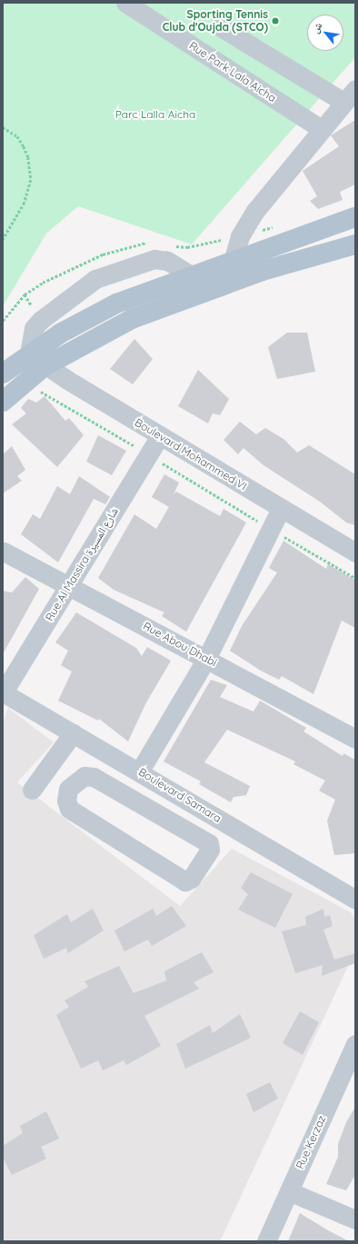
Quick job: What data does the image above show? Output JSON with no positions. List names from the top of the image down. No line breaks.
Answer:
{"streets":{"street":["Rue Park Lala Aicha","Boulevard Mohammed VI","Rue Al Massira شارع المسيرة","Rue Abou Dhabi","Boulevard Samara","Rue Kerzaz"]},"crossings":[["Boulevard Mohammed VI","Rue Al Massira شارع المسيرة"],["Rue Al Massira شارع المسيرة","Rue Abou Dhabi"],["Rue Al Massira شارع المسيرة","Boulevard Samara"]],"parks":["Parc Lalla Aicha"],"places":["Sporting Tennis Club d'Oujda (STCO)"],"north":"top left"}
